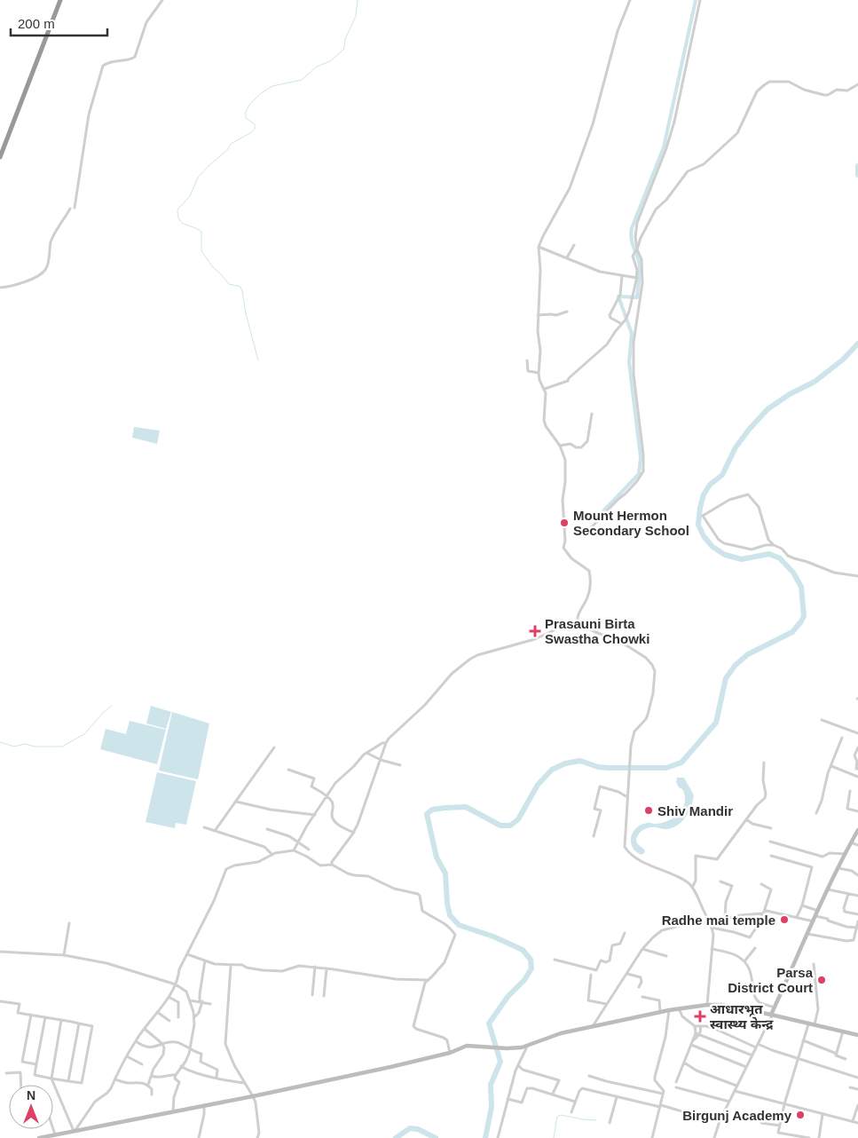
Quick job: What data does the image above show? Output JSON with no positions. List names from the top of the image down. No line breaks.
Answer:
{"places":{"other":["Mount Hermon Secondary School","Shiv Mandir","Radhe mai temple","Parsa District Court","Birgunj Academy"],"health":["Prasauni Birta Swastha Chowki","आधारभूत स्वास्थ्य केन्द्र"]},"scale_bar":"200 m","north":"top"}
